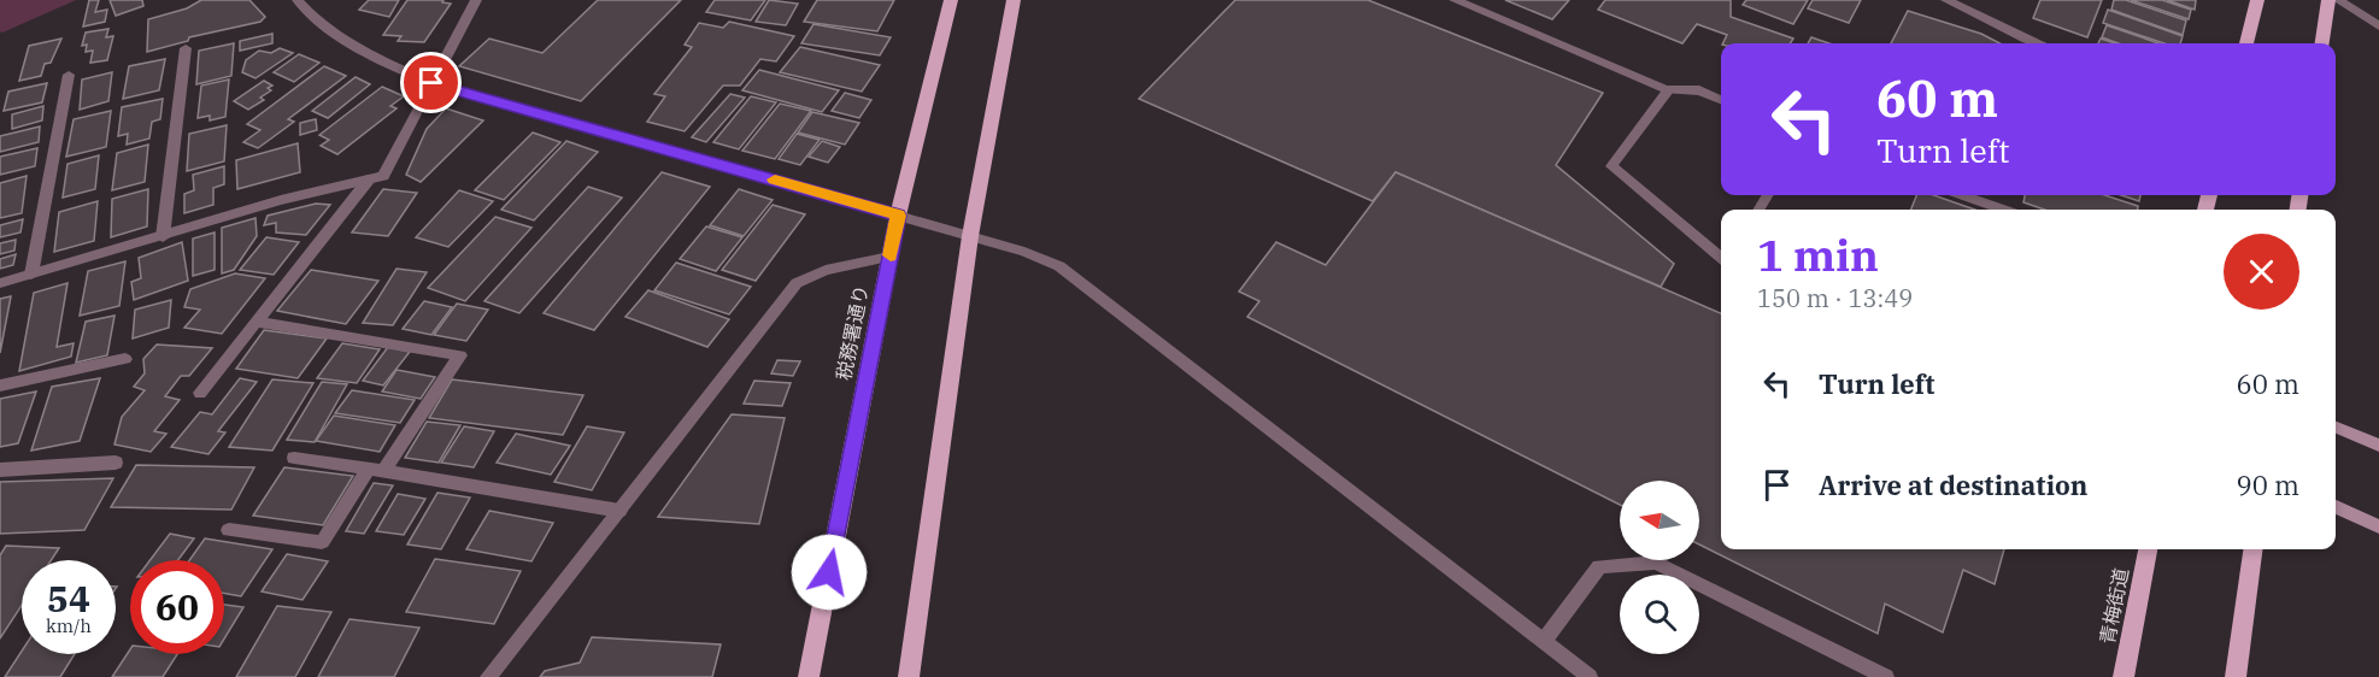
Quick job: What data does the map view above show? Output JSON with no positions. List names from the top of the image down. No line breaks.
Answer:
{"streets":{"main road":["税務署通り","青梅街道"]},"north":"left","page":{"turn":["60 m","Turn left"],"heading":["1 min","150 m · 13:49"],"list":[{"name":"Turn left","value":"60 m"},{"name":"Arrive at destination","value":"90 m"}],"speed":"54 km/h","limit":"60"}}
